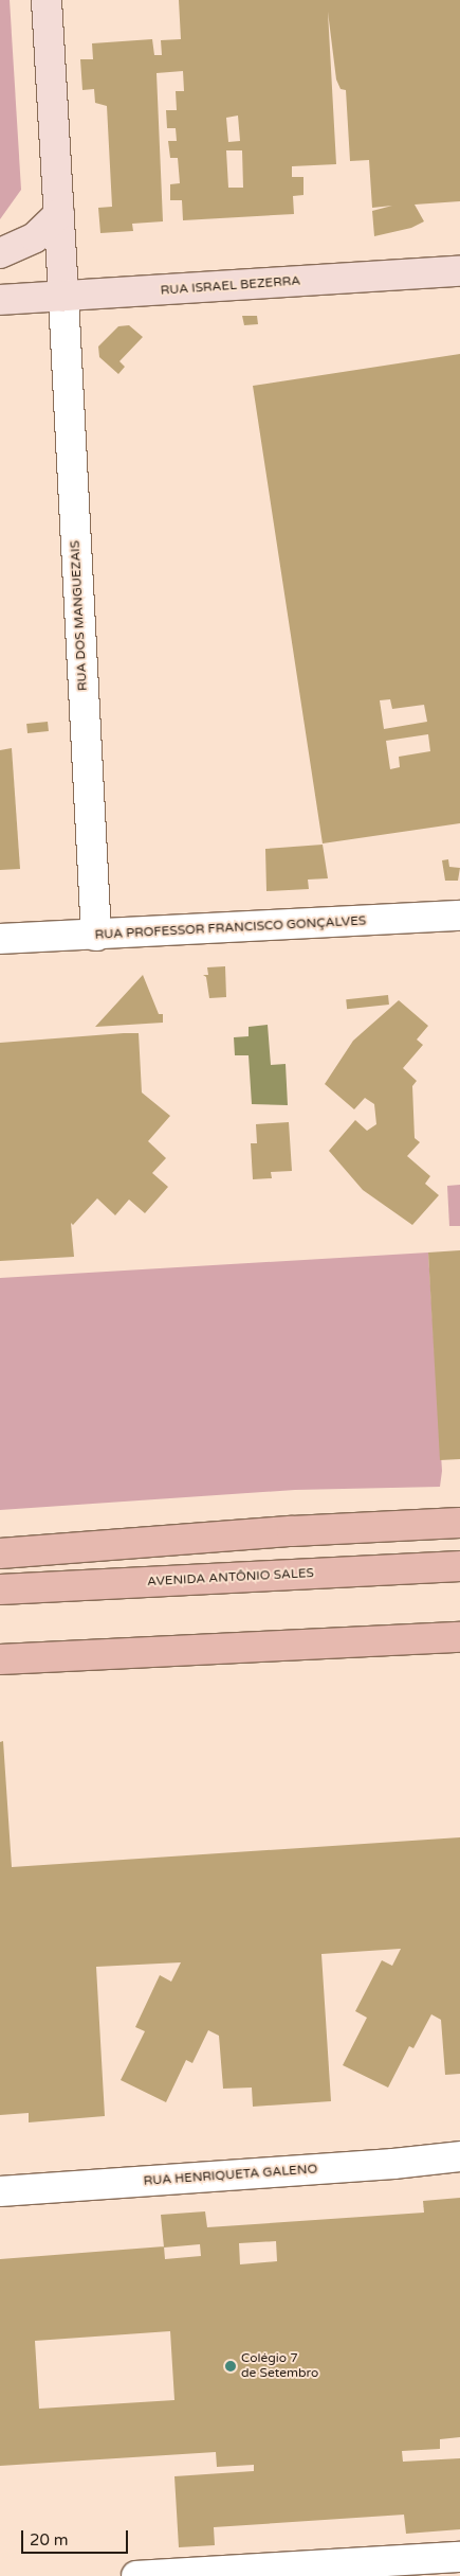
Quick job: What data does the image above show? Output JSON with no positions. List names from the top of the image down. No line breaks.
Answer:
{"streets":{"main road":["AVENIDA ANTÔNIO SALES"],"street":["RUA ISRAEL BEZERRA","RUA DOS MANGUEZAIS","RUA PROFESSOR FRANCISCO GONÇALVES","RUA HENRIQUETA GALENO"]},"crossings":[["RUA ISRAEL BEZERRA","RUA DOS MANGUEZAIS"],["RUA DOS MANGUEZAIS","RUA PROFESSOR FRANCISCO GONÇALVES"]],"places":["Colégio 7 de Setembro"],"scale_bar":"20 m"}
